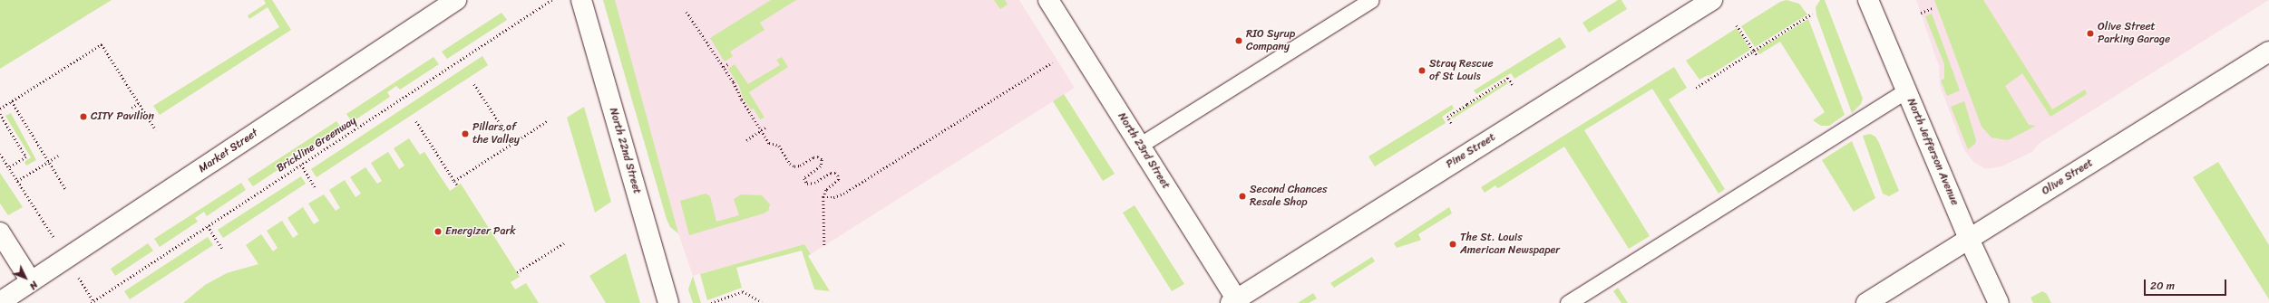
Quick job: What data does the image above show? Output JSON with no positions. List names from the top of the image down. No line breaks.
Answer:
{"streets":{"main road":["Market Street","North 22nd Street","North 23rd Street","Pine Street","North Jefferson Avenue","Olive Street"],"path":["Brickline Greenway"]},"crossings":[["North 23rd Street","Pine Street"],["North Jefferson Avenue","Olive Street"]],"places":["Olive Street Parking Garage","RIO Syrup Company","Stray Rescue of St Louis","CITY Pavilion","Pillars of the Valley","Second Chances Resale Shop","Energizer Park","The St. Louis American Newspaper"],"scale_bar":"20 m","north":"bottom right"}
